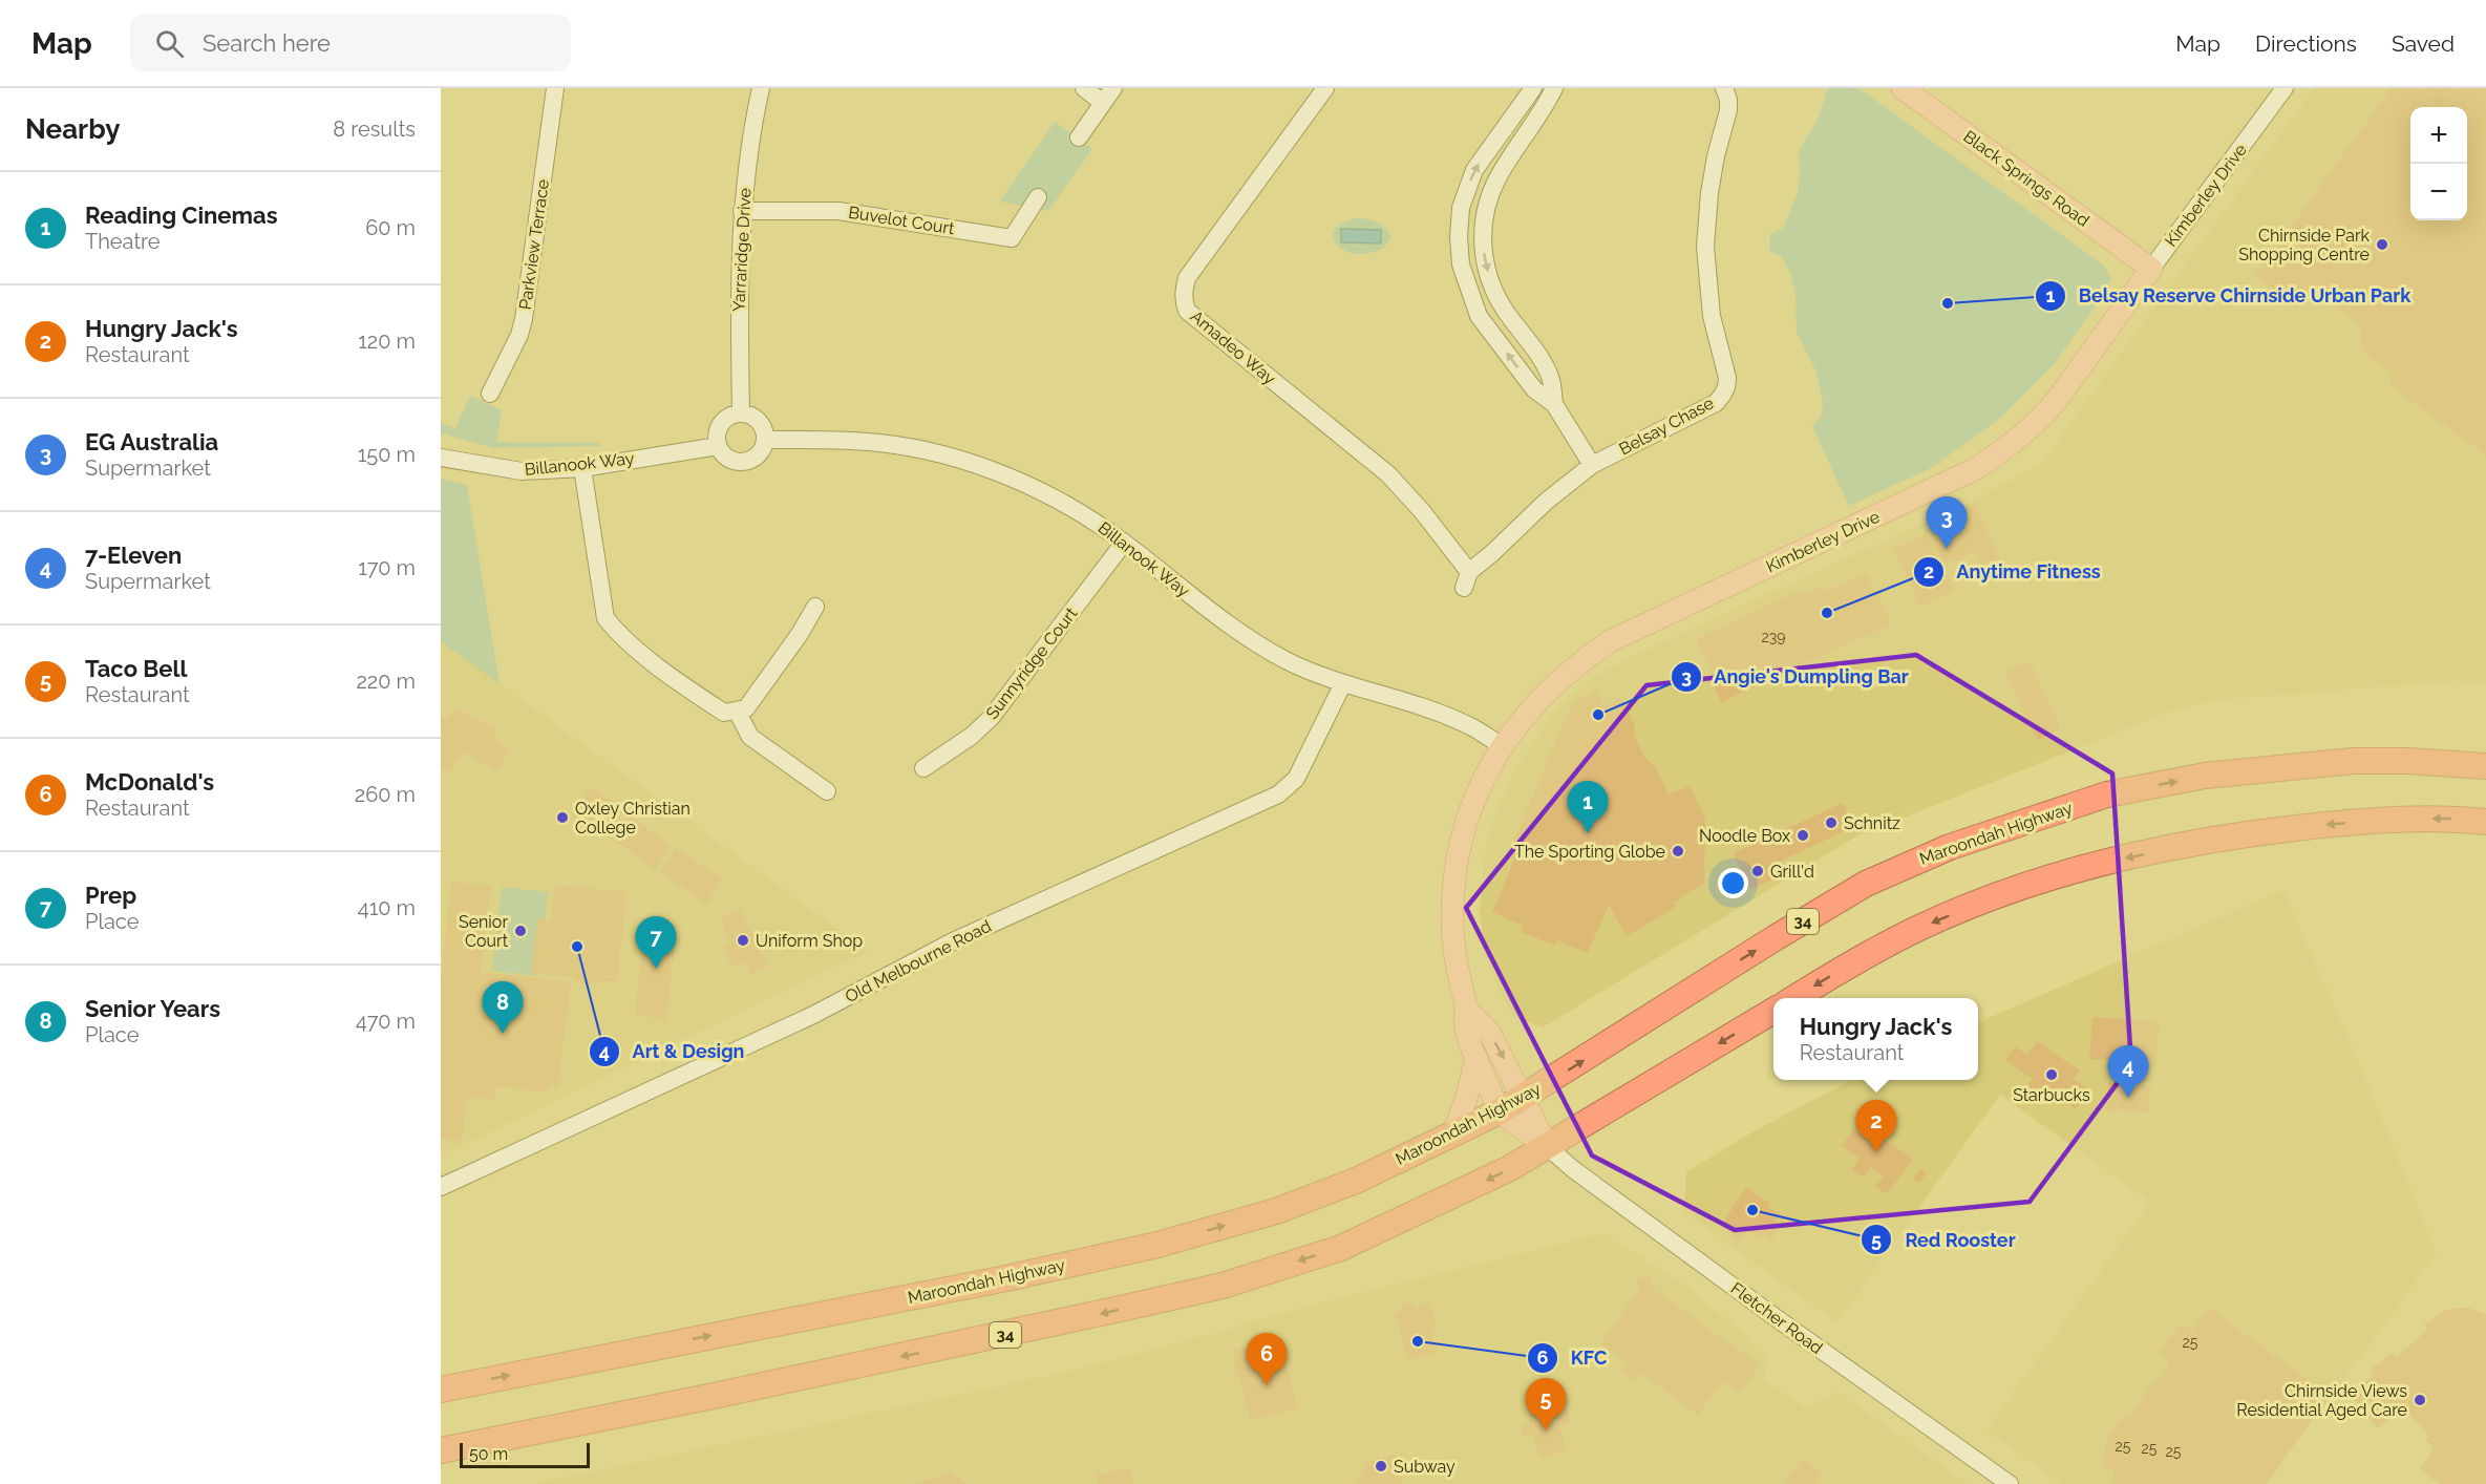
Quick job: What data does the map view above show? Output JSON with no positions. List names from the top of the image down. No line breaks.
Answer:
{"streets":{"highway":["Maroondah Highway","34"],"main road":["Black Springs Road","Kimberley Drive"],"street":["Buvelot Court","Parkview Terrace","Yarraridge Drive","Amadeo Way","Belsay Chase","Billanook Way","Sunnyridge Court","Old Melbourne Road","Fletcher Road"]},"crossings":[["Black Springs Road","Kimberley Drive"],["Kimberley Drive","Billanook Way"],["Kimberley Drive","Maroondah Highway"],["Buvelot Court","Yarraridge Drive"],["Yarraridge Drive","Billanook Way"],["Amadeo Way","Belsay Chase"],["Billanook Way","Sunnyridge Court"],["Billanook Way","Old Melbourne Road"],["34","Fletcher Road"]],"places":["Chirnside Park Shopping Centre","Belsay Reserve Chirnside Urban Park","Anytime Fitness","Angie's Dumpling Bar","Oxley Christian College","Schnitz","Noodle Box","The Sporting Globe","Grill'd","Senior Court","Uniform Shop","Art & Design","Starbucks","Red Rooster","KFC","Chirnside Views Residential Aged Care","Subway"],"house_numbers":["239","25","25","25","25"],"scale_bar":"50 m","page":{"header":"Map","search":"Search here","nav":["Map","Directions","Saved"],"heading":["Nearby","8 results"],"map_buttons":["+","−"],"list":[{"mark":"1","name":"Reading Cinemas","note":"Theatre","value":"60 m"},{"mark":"2","name":"Hungry Jack's","note":"Restaurant","value":"120 m"},{"mark":"3","name":"EG Australia","note":"Supermarket","value":"150 m"},{"mark":"4","name":"7-Eleven","note":"Supermarket","value":"170 m"},{"mark":"5","name":"Taco Bell","note":"Restaurant","value":"220 m"},{"mark":"6","name":"McDonald's","note":"Restaurant","value":"260 m"},{"mark":"7","name":"Prep","note":"Place","value":"410 m"},{"mark":"8","name":"Senior Years","note":"Place","value":"470 m"}],"pins":["3","1","7","8","4","2","6","5"],"popup":["Hungry Jack's","Restaurant"],"scale":"50 m"}}
